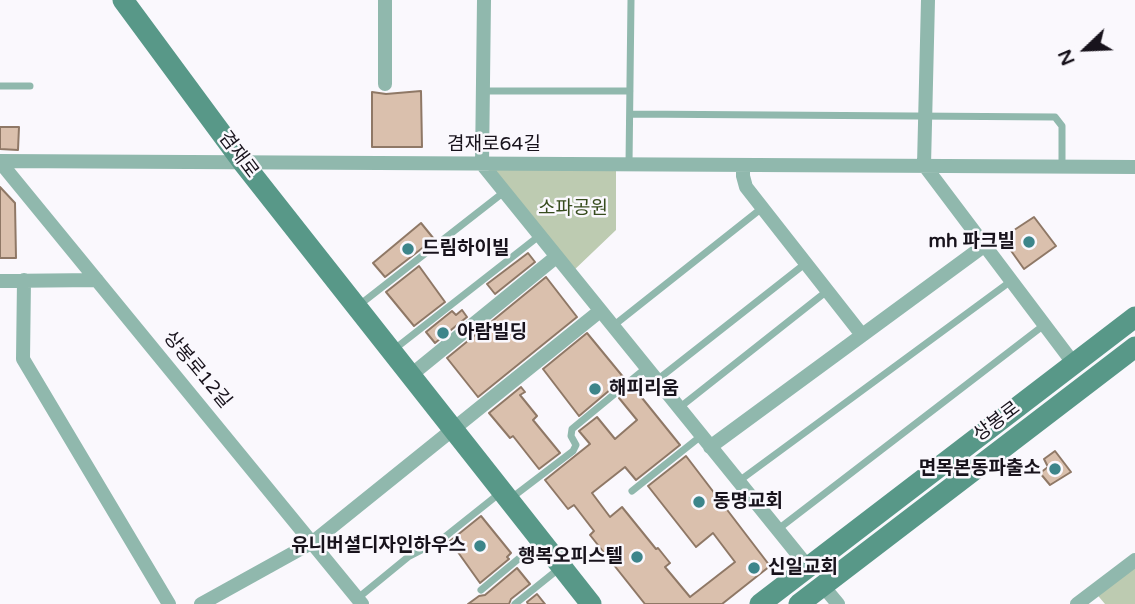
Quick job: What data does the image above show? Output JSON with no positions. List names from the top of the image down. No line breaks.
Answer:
{"streets":{"main road":["겸재로","상봉로"],"street":["겸재로64길","상봉로12길"]},"crossings":[["겸재로64길","겸재로"],["겸재로64길","상봉로12길"]],"parks":["소파공원"],"places":["mh 파크빌","드림하이빌","아람빌딩","해피리움","면목본동파출소","동명교회","유니버셜디자인하우스","행복오피스텔","신일교회"],"north":"bottom left"}
